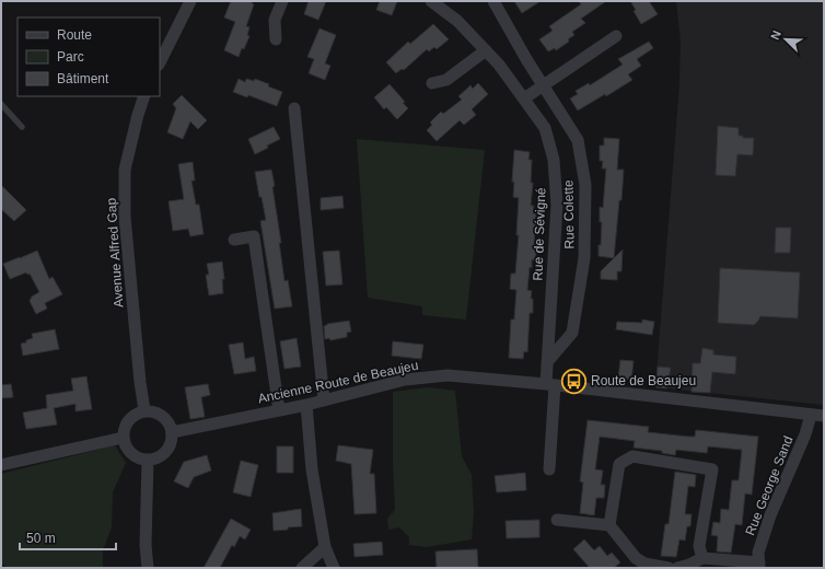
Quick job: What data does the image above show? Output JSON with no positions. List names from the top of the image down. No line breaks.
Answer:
{"streets":{"street":["Rue Colette","Rue de Sévigné","Avenue Alfred Gap","Ancienne Route de Beaujeu","Rue George Sand"]},"crossings":[["Rue Colette","Rue de Sévigné"],["Rue de Sévigné","Ancienne Route de Beaujeu"],["Avenue Alfred Gap","Ancienne Route de Beaujeu"],["Ancienne Route de Beaujeu","Rue George Sand"]],"places":{"bus stop":["Route de Beaujeu"]},"legend":["Route","Parc","Bâtiment"],"scale_bar":"50 m","north":"top left"}
